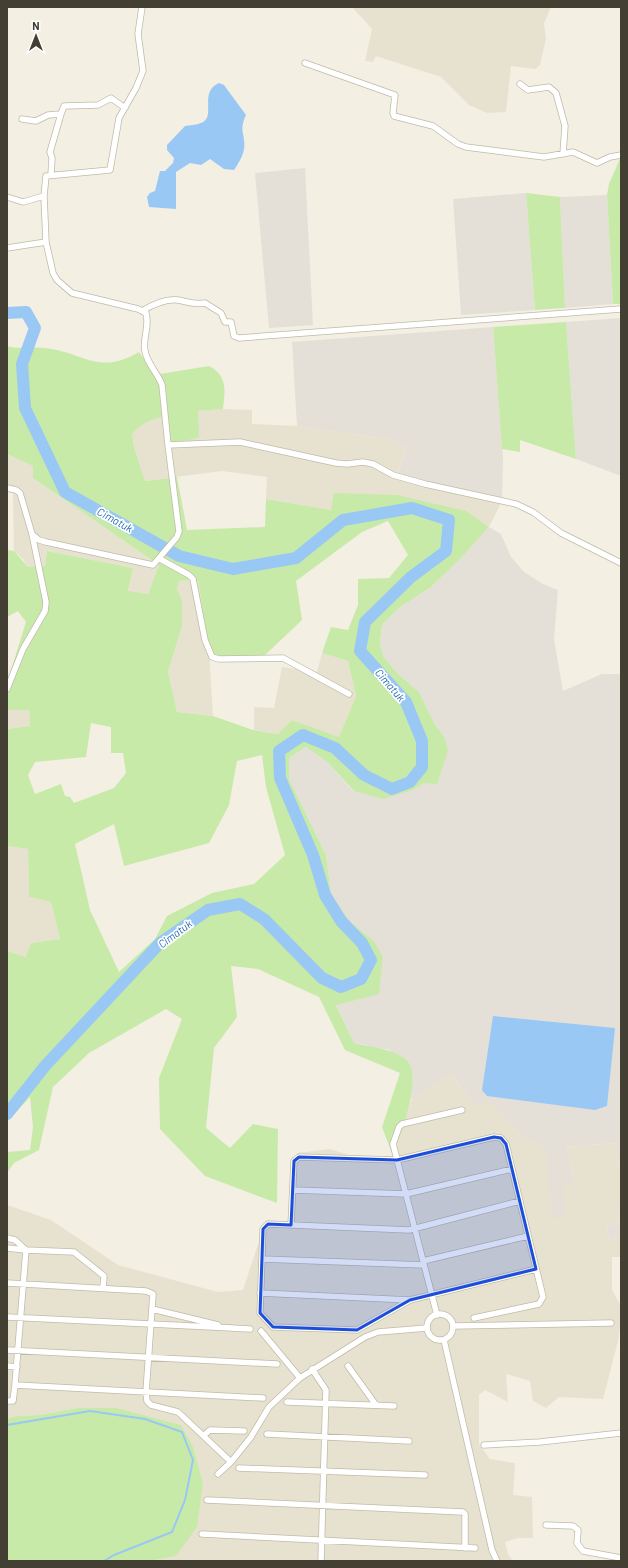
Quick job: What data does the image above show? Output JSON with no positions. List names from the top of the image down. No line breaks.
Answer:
{"water":["Cimatuk"],"north":"top"}
